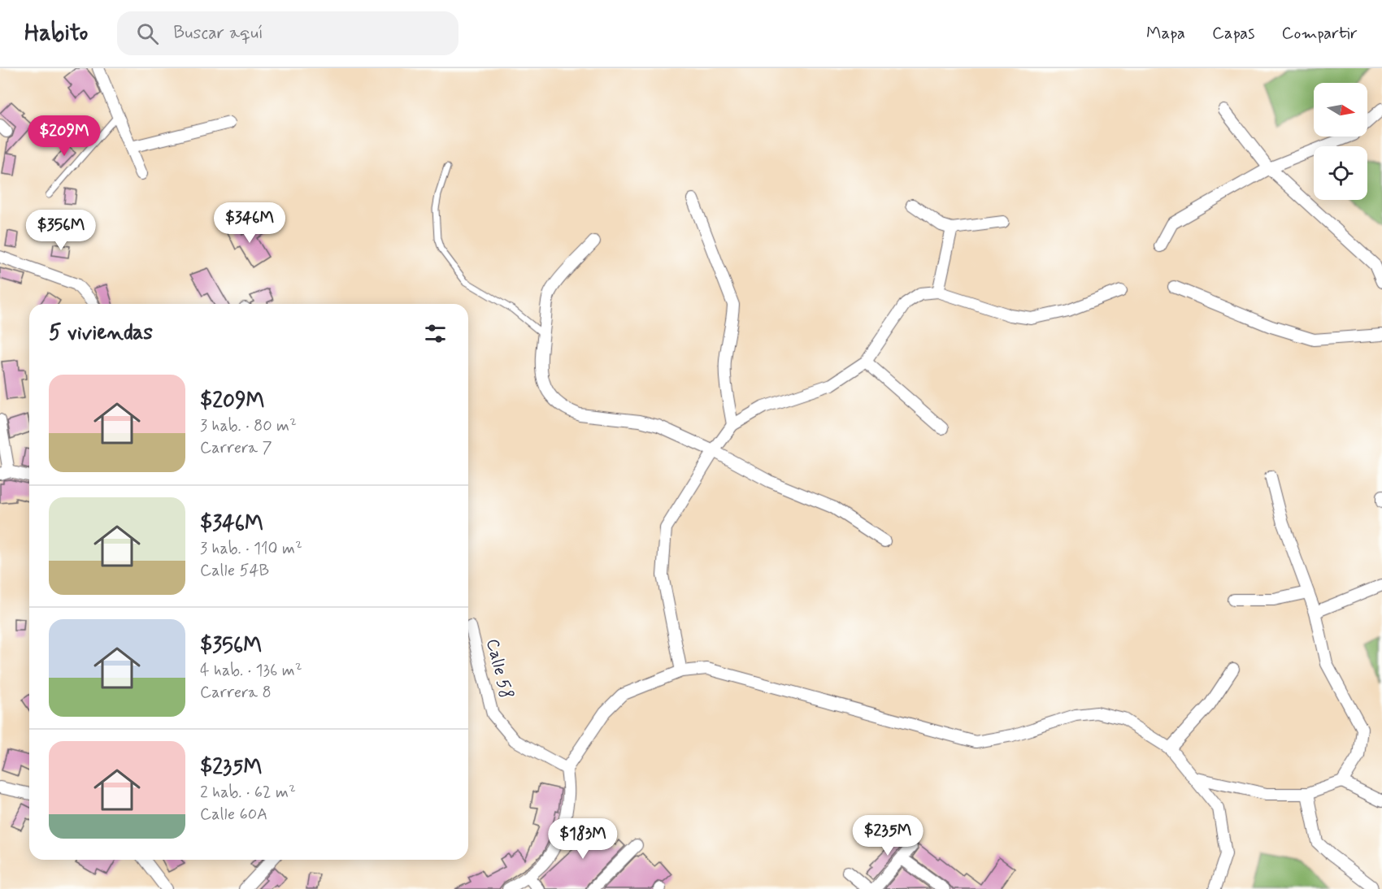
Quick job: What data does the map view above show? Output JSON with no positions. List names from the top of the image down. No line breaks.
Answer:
{"streets":{"street":["Calle 58"]},"north":"right","page":{"header":"Habito","search":"Buscar aquí","nav":["Mapa","Capas","Compartir"],"price":["$209M","$346M","$356M","$235M","$183M"],"heading":"5 viviendas","list":[{"name":"$209M","note":"3 hab. · 80 m² · Carrera 7"},{"name":"$346M","note":"3 hab. · 110 m² · Calle 54B"},{"name":"$356M","note":"4 hab. · 136 m² · Carrera 8"},{"name":"$235M","note":"2 hab. · 62 m² · Calle 60A"}]}}
